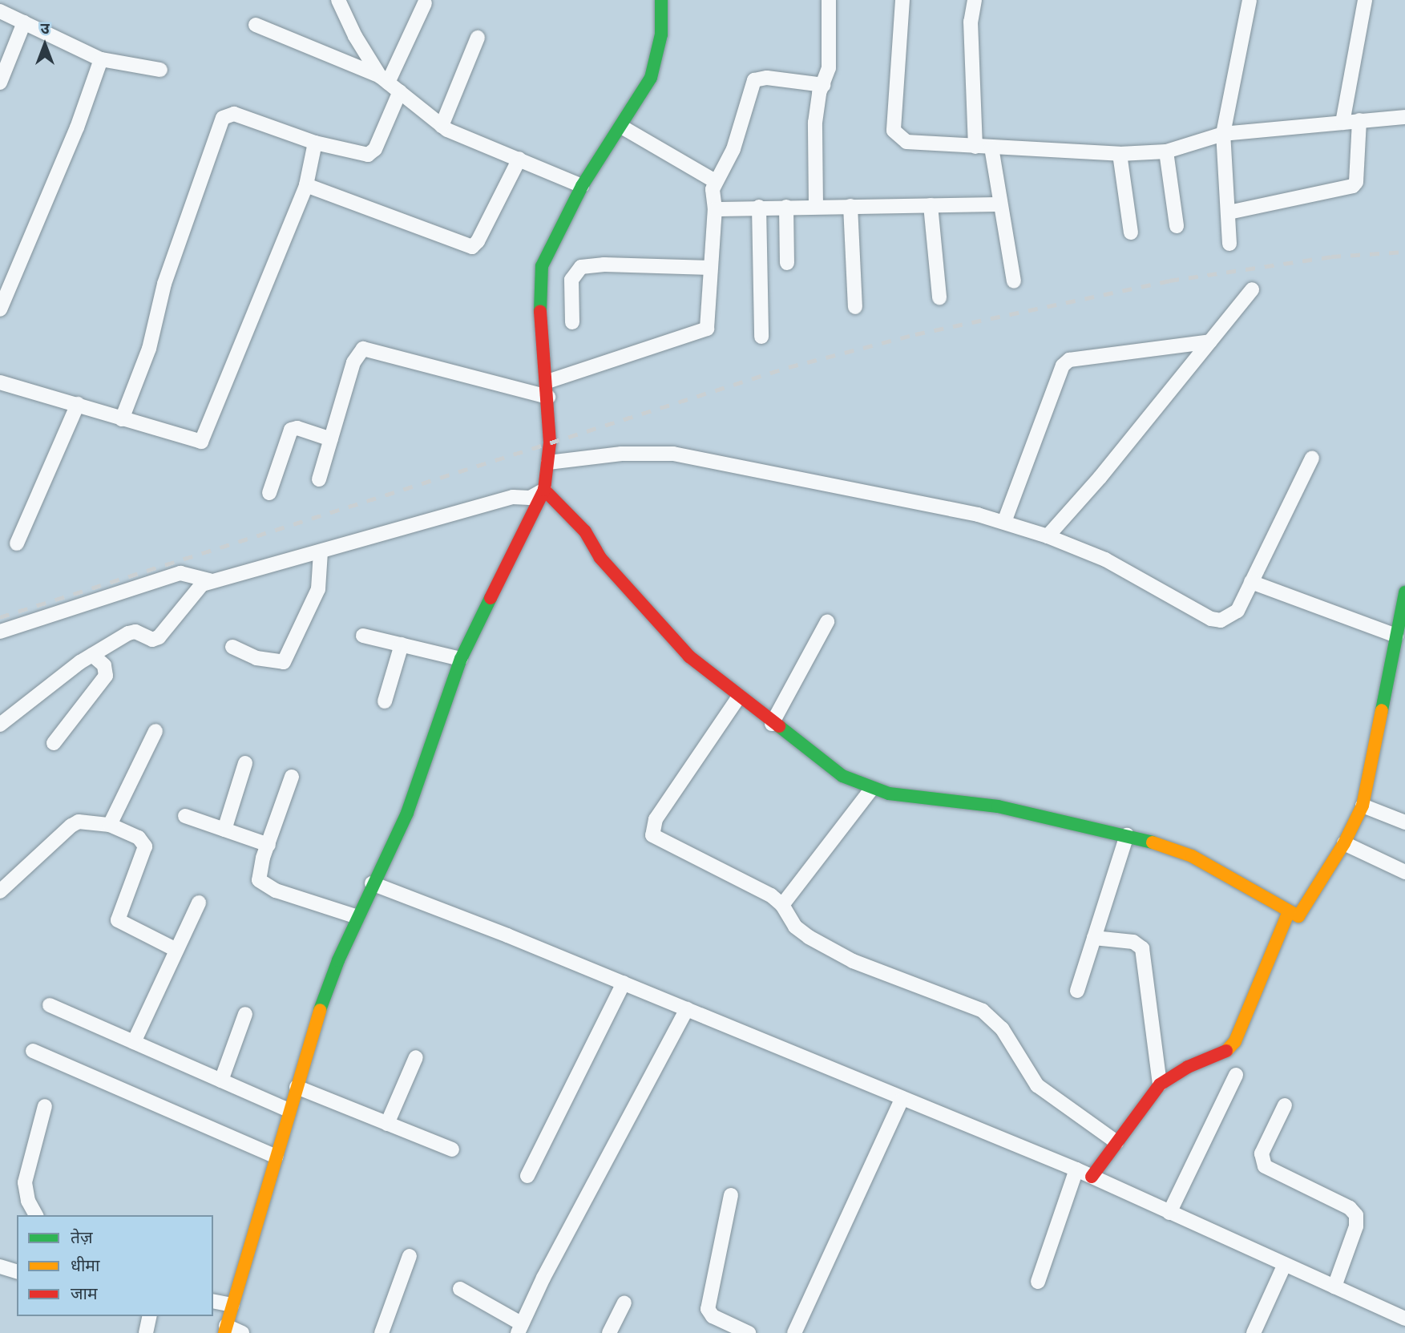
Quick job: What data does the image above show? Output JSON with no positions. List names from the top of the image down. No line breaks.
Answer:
{"legend":["तेज़","धीमा","जाम"],"north":"top"}
